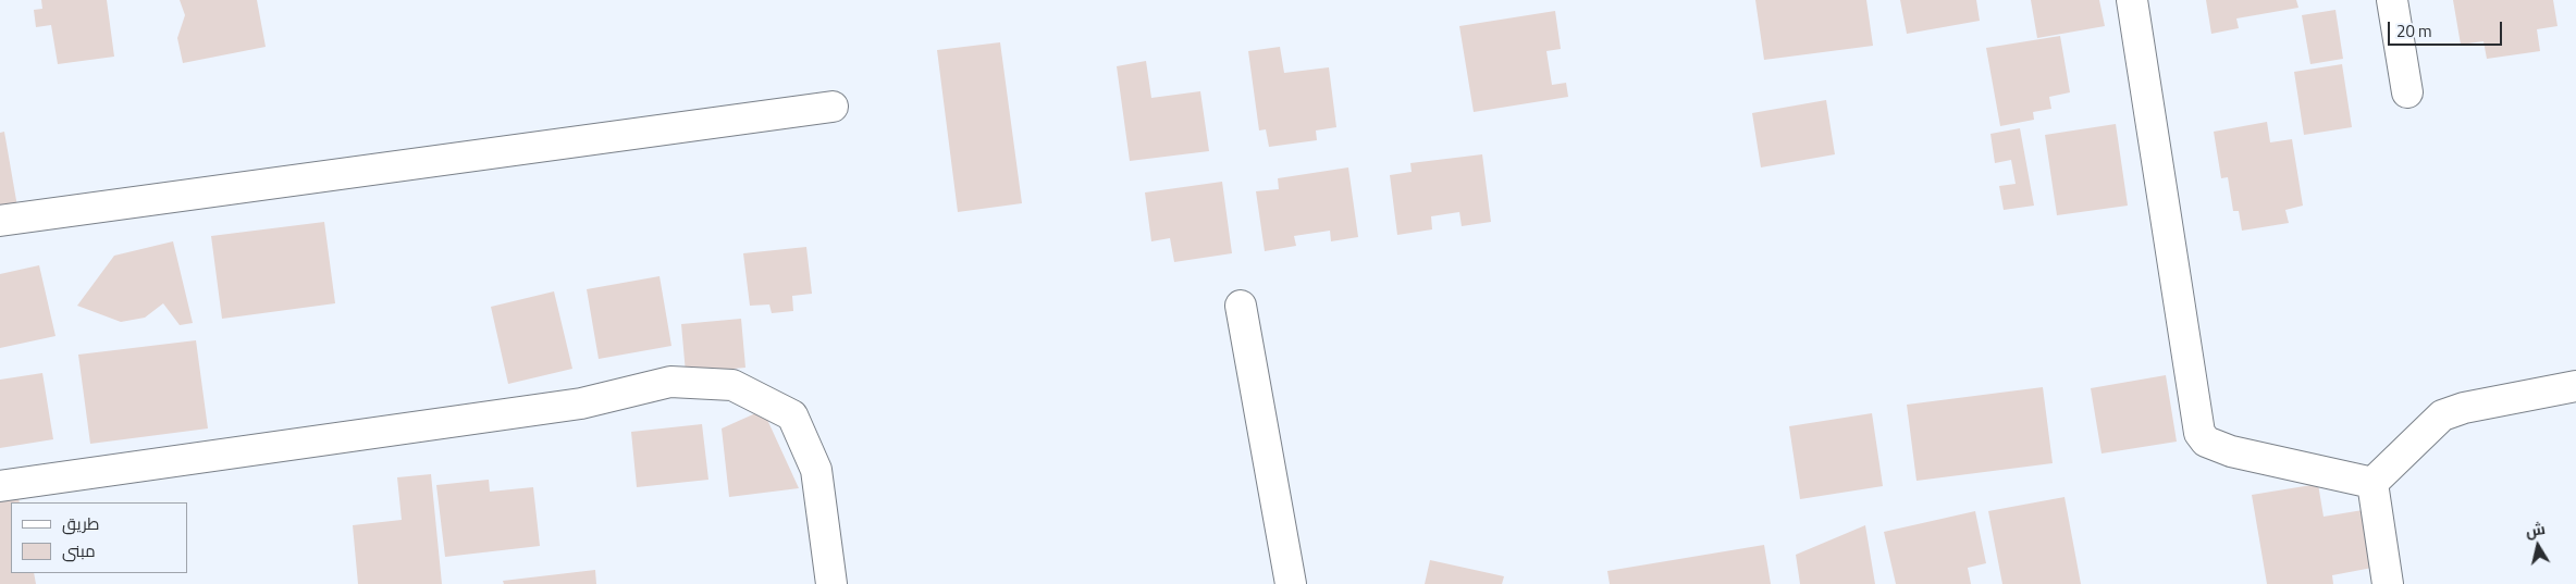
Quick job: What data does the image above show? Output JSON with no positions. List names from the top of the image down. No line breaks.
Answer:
{"legend":["طريق","مبنى"],"scale_bar":"20 m","north":"top"}
